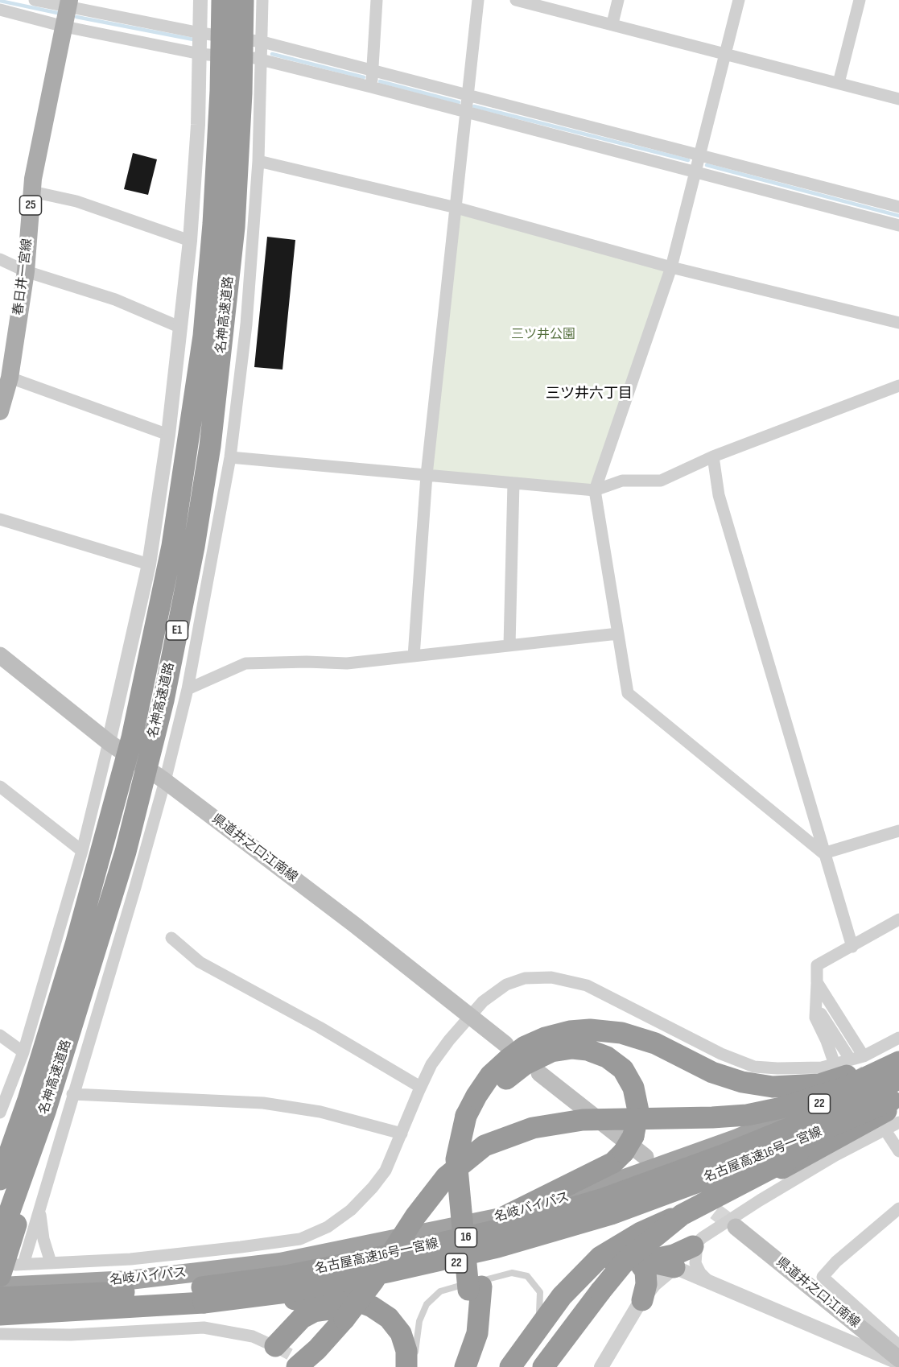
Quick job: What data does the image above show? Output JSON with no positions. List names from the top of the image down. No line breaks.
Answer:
{"streets":{"highway":["名神高速道路","E1","22","名古屋高速16号一宮線","名岐バイパス","16"],"main road":["25","春日井一宮線","県道井之口江南線"]},"crossings":[["22","名古屋高速16号一宮線"]],"districts":["三ツ井六丁目"],"parks":["三ツ井公園"]}
